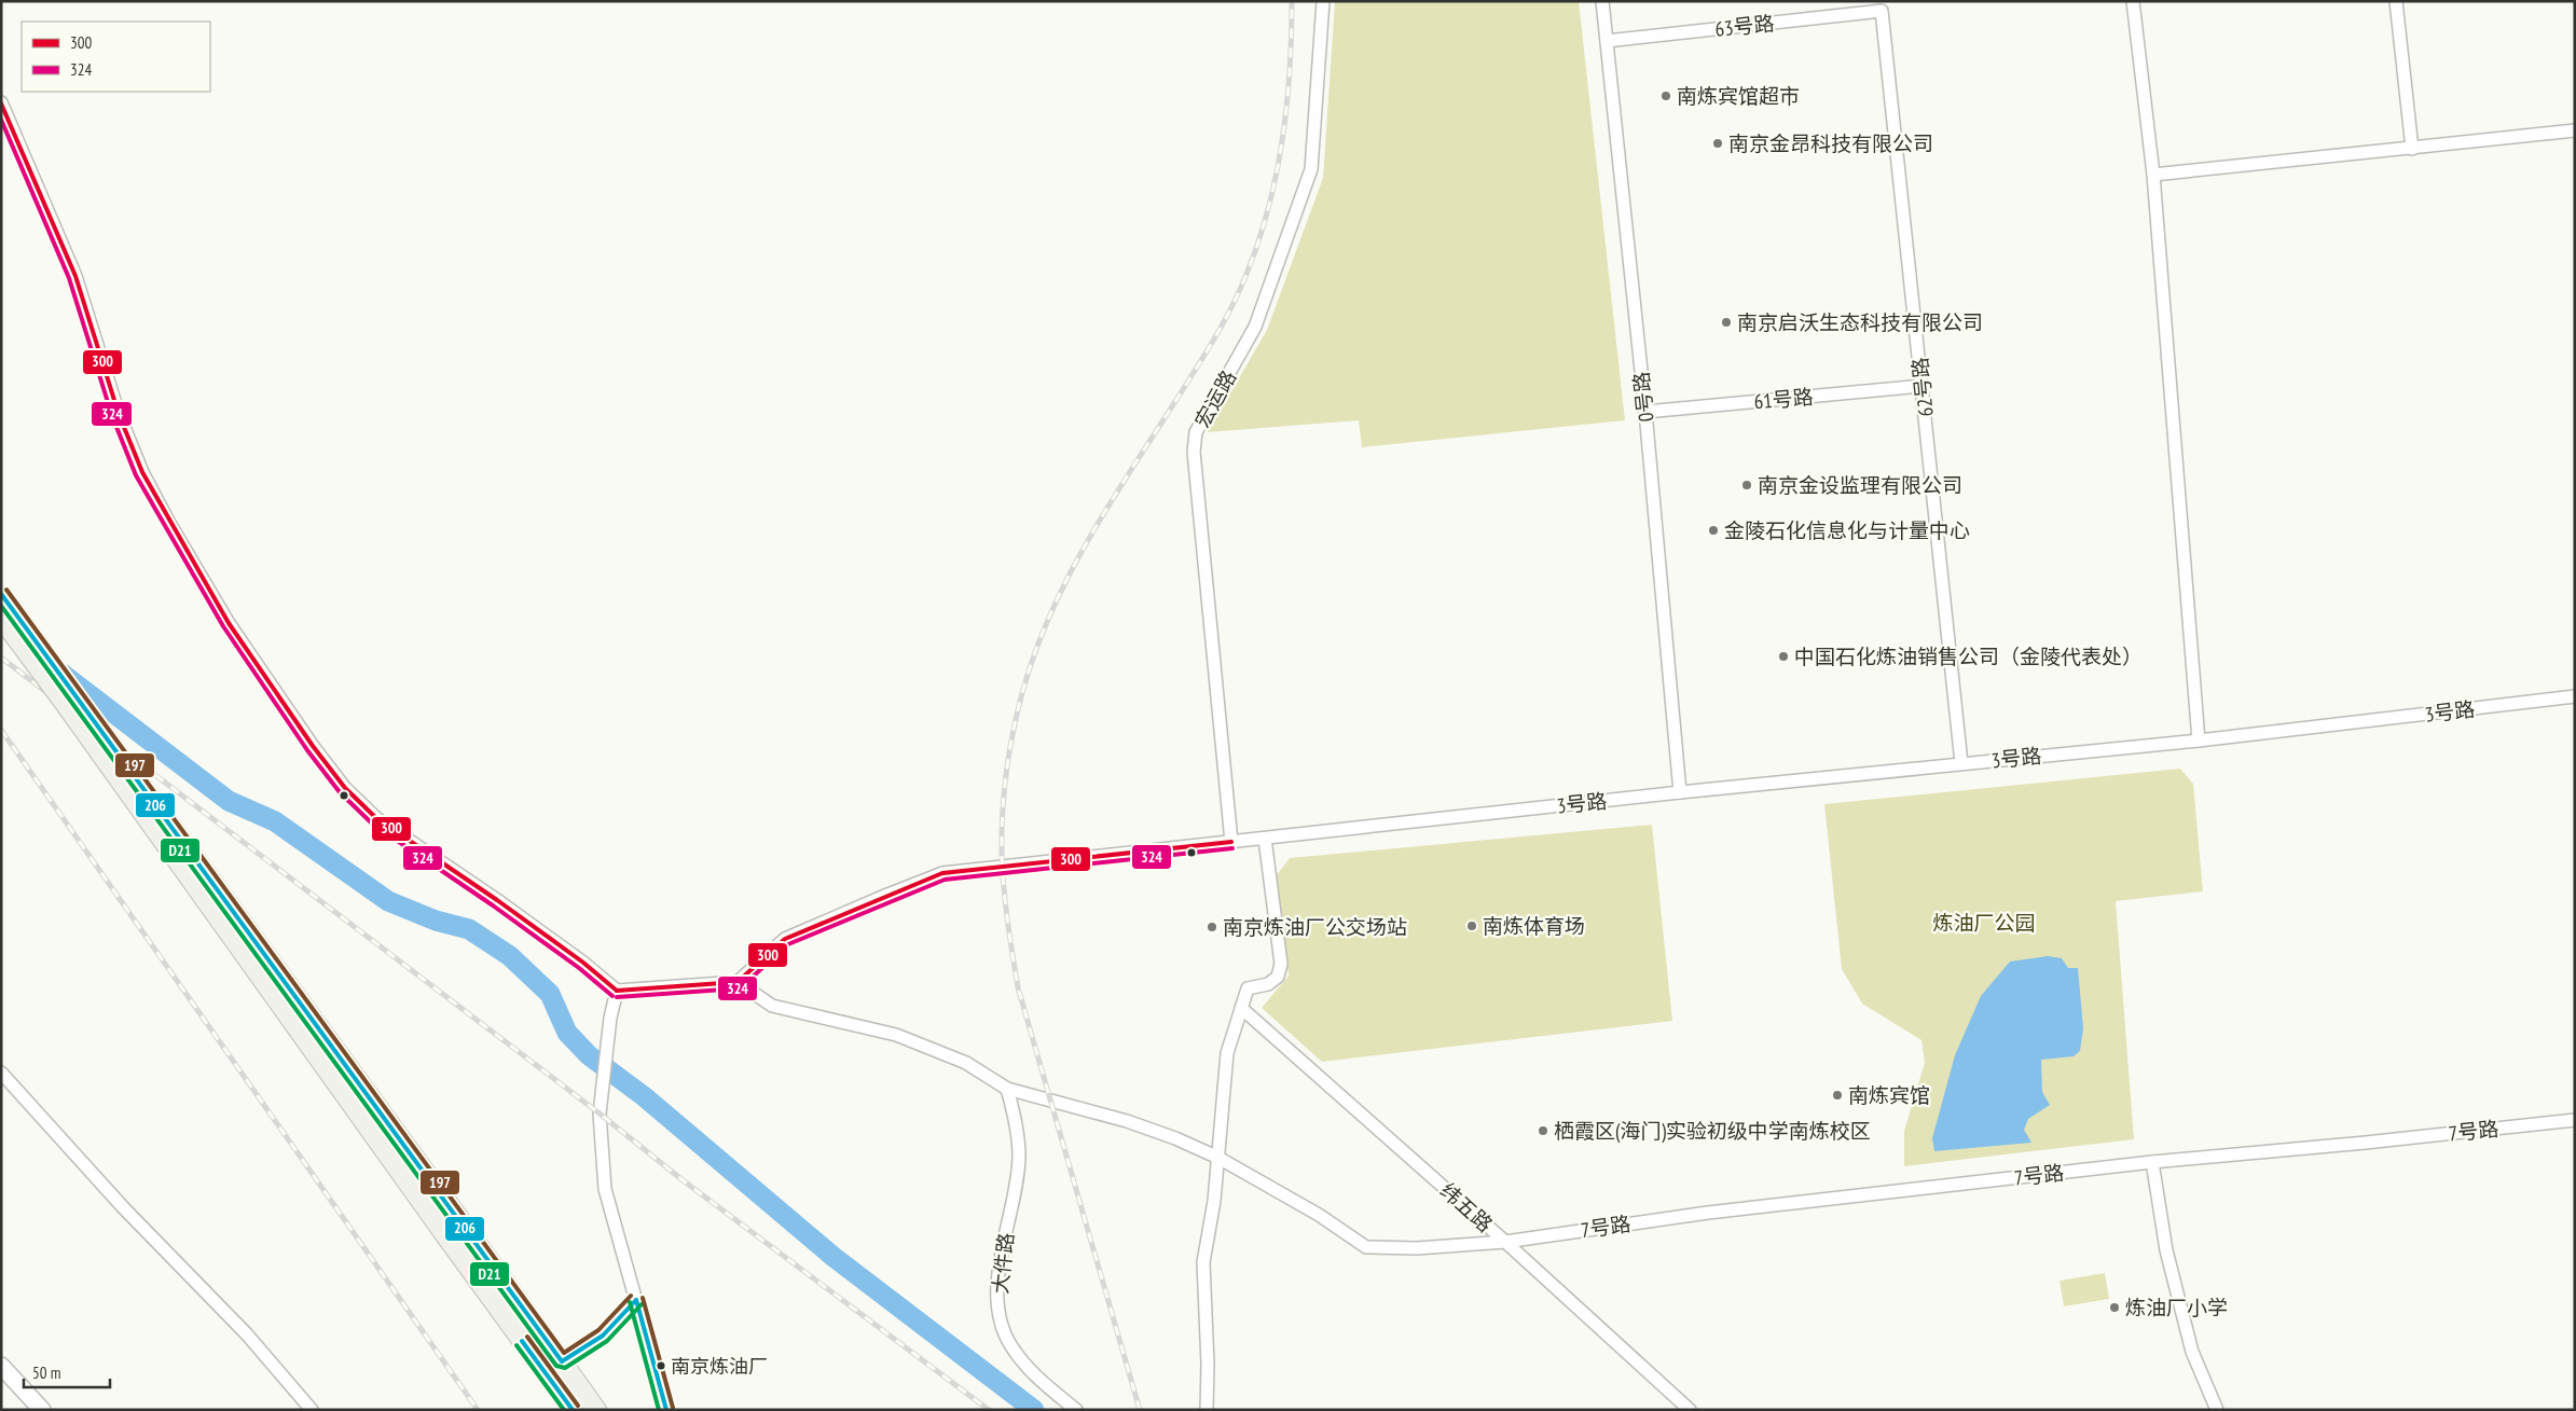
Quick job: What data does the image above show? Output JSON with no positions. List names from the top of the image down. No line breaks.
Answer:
{"streets":{"street":["63号路","62号路","0号路","宏运路","61号路","3号路","7号路","纬五路","大件路"]},"crossings":[["63号路","62号路"],["63号路","0号路"],["62号路","61号路"],["62号路","3号路"],["0号路","61号路"],["0号路","3号路"],["宏运路","3号路"],["3号路","7号路"],["7号路","纬五路"],["7号路","大件路"]],"parks":["炼油厂公园"],"places":["南炼宾馆超市","南京金昂科技有限公司","南京启沃生态科技有限公司","南京金设监理有限公司","金陵石化信息化与计量中心","中国石化炼油销售公司（金陵代表处）","南炼体育场","南京炼油厂公交场站","南炼宾馆","栖霞区(海门)实验初级中学南炼校区","炼油厂小学","南京炼油厂"],"lines":["transit line 300","transit line 324","transit line 197","transit line 206","transit line D21"],"legend":["300","324"],"scale_bar":"50 m"}
